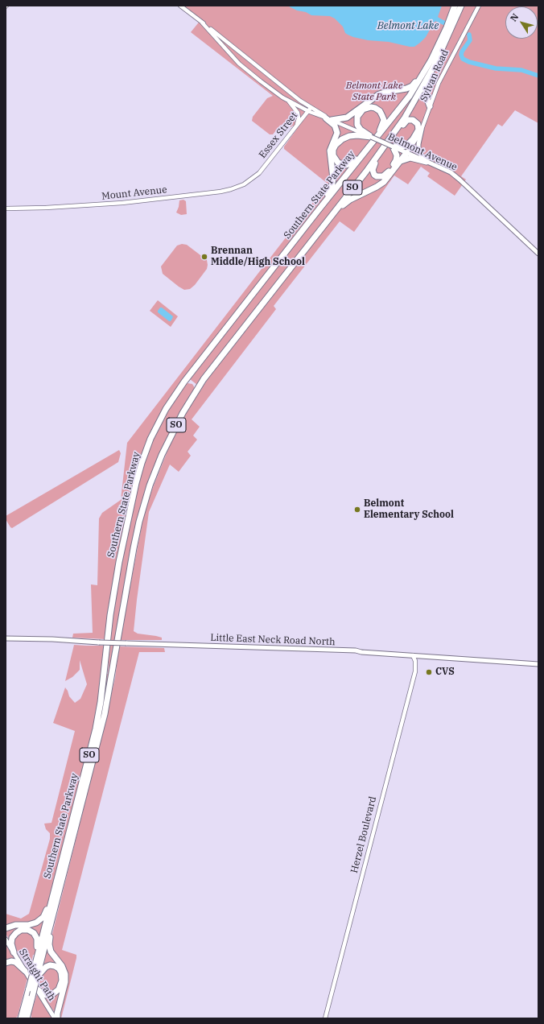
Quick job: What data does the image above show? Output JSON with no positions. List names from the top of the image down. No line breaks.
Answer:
{"streets":{"highway":["SO","Southern State Parkway"],"main road":["Belmont Avenue","Little East Neck Road North","Straight Path"],"street":["Sylvan Road","Essex Street","Mount Avenue","Herzel Boulevard"]},"crossings":[["Sylvan Road","Belmont Avenue"],["Essex Street","Belmont Avenue"],["Essex Street","Mount Avenue"],["Belmont Avenue","Southern State Parkway"],["Little East Neck Road North","Herzel Boulevard"]],"water":["Belmont Lake"],"parks":["Belmont Lake State Park"],"places":["Brennan Middle/High School","Belmont Elementary School","CVS"],"north":"top left"}
